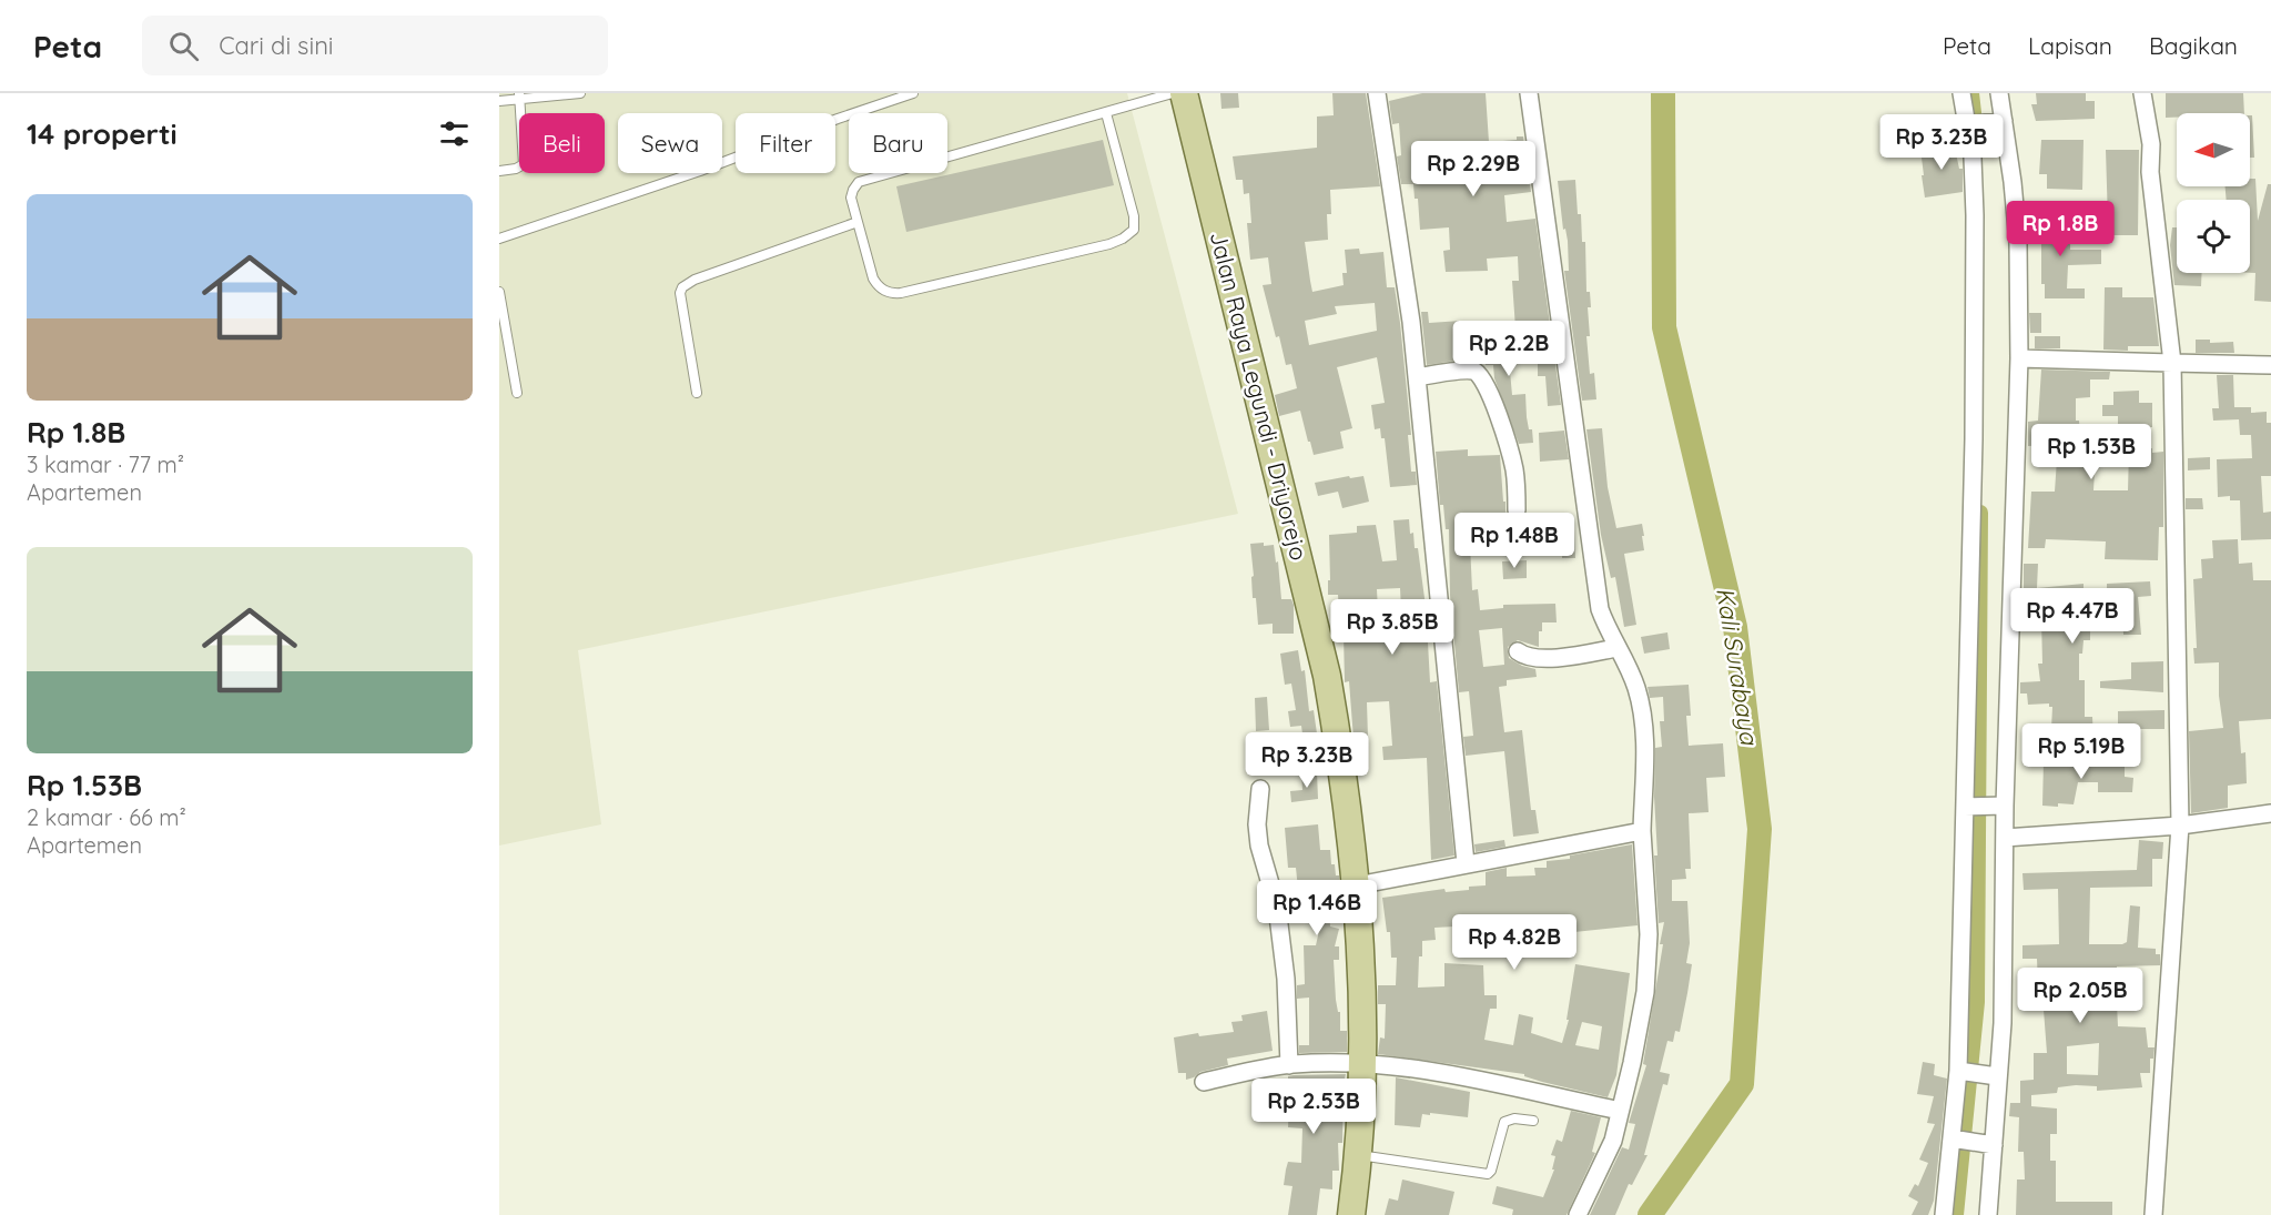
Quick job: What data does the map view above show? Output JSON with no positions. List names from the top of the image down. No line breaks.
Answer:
{"streets":{"main road":["Jalan Raya Legundi - Driyorejo"]},"water":["Kali Surabaya"],"north":"left","page":{"header":"Peta","search":"Cari di sini","nav":["Peta","Lapisan","Bagikan"],"heading":"14 properti","chip":["Beli","Sewa","Filter","Baru"],"price":["Rp 3.23B","Rp 2.29B","Rp 1.8B","Rp 2.2B","Rp 1.53B","Rp 1.48B","Rp 4.47B","Rp 3.85B","Rp 5.19B","Rp 3.23B","Rp 1.46B","Rp 4.82B","Rp 2.05B","Rp 2.53B"],"list":[{"name":"Rp 1.8B","note":"3 kamar · 77 m² · Apartemen"},{"name":"Rp 1.53B","note":"2 kamar · 66 m² · Apartemen"}]}}
